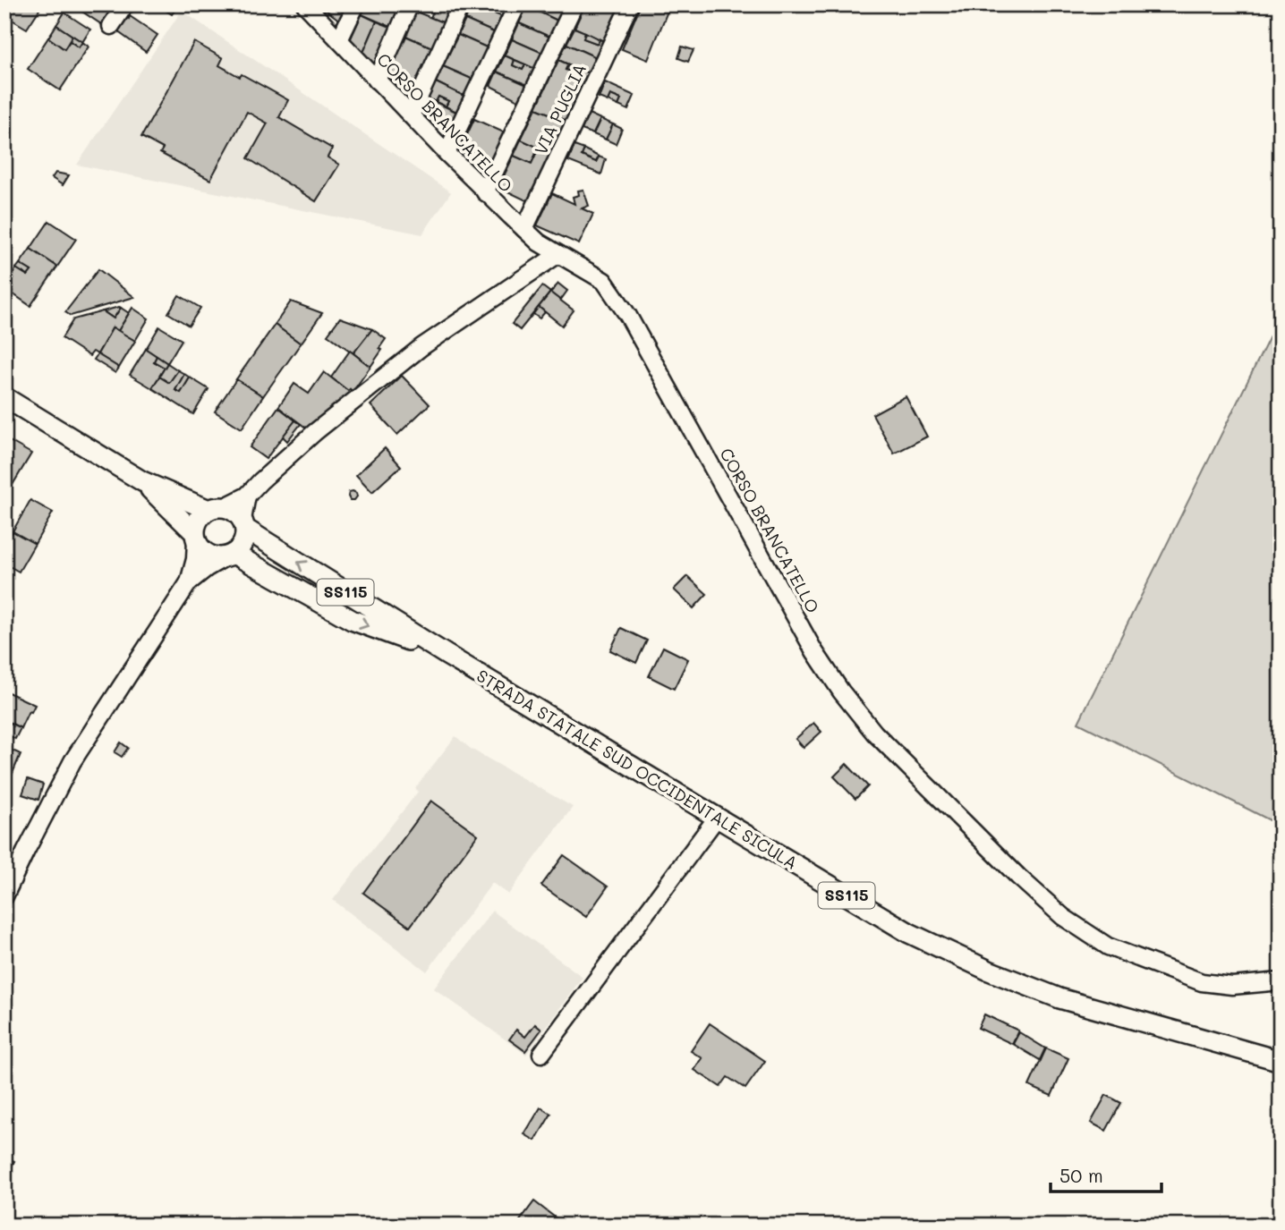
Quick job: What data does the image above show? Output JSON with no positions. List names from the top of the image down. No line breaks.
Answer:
{"streets":{"main road":["SS115","STRADA STATALE SUD OCCIDENTALE SICULA"],"street":["VIA PUGLIA","CORSO BRANCATELLO"]},"crossings":[["VIA PUGLIA","CORSO BRANCATELLO"]],"scale_bar":"50 m"}
